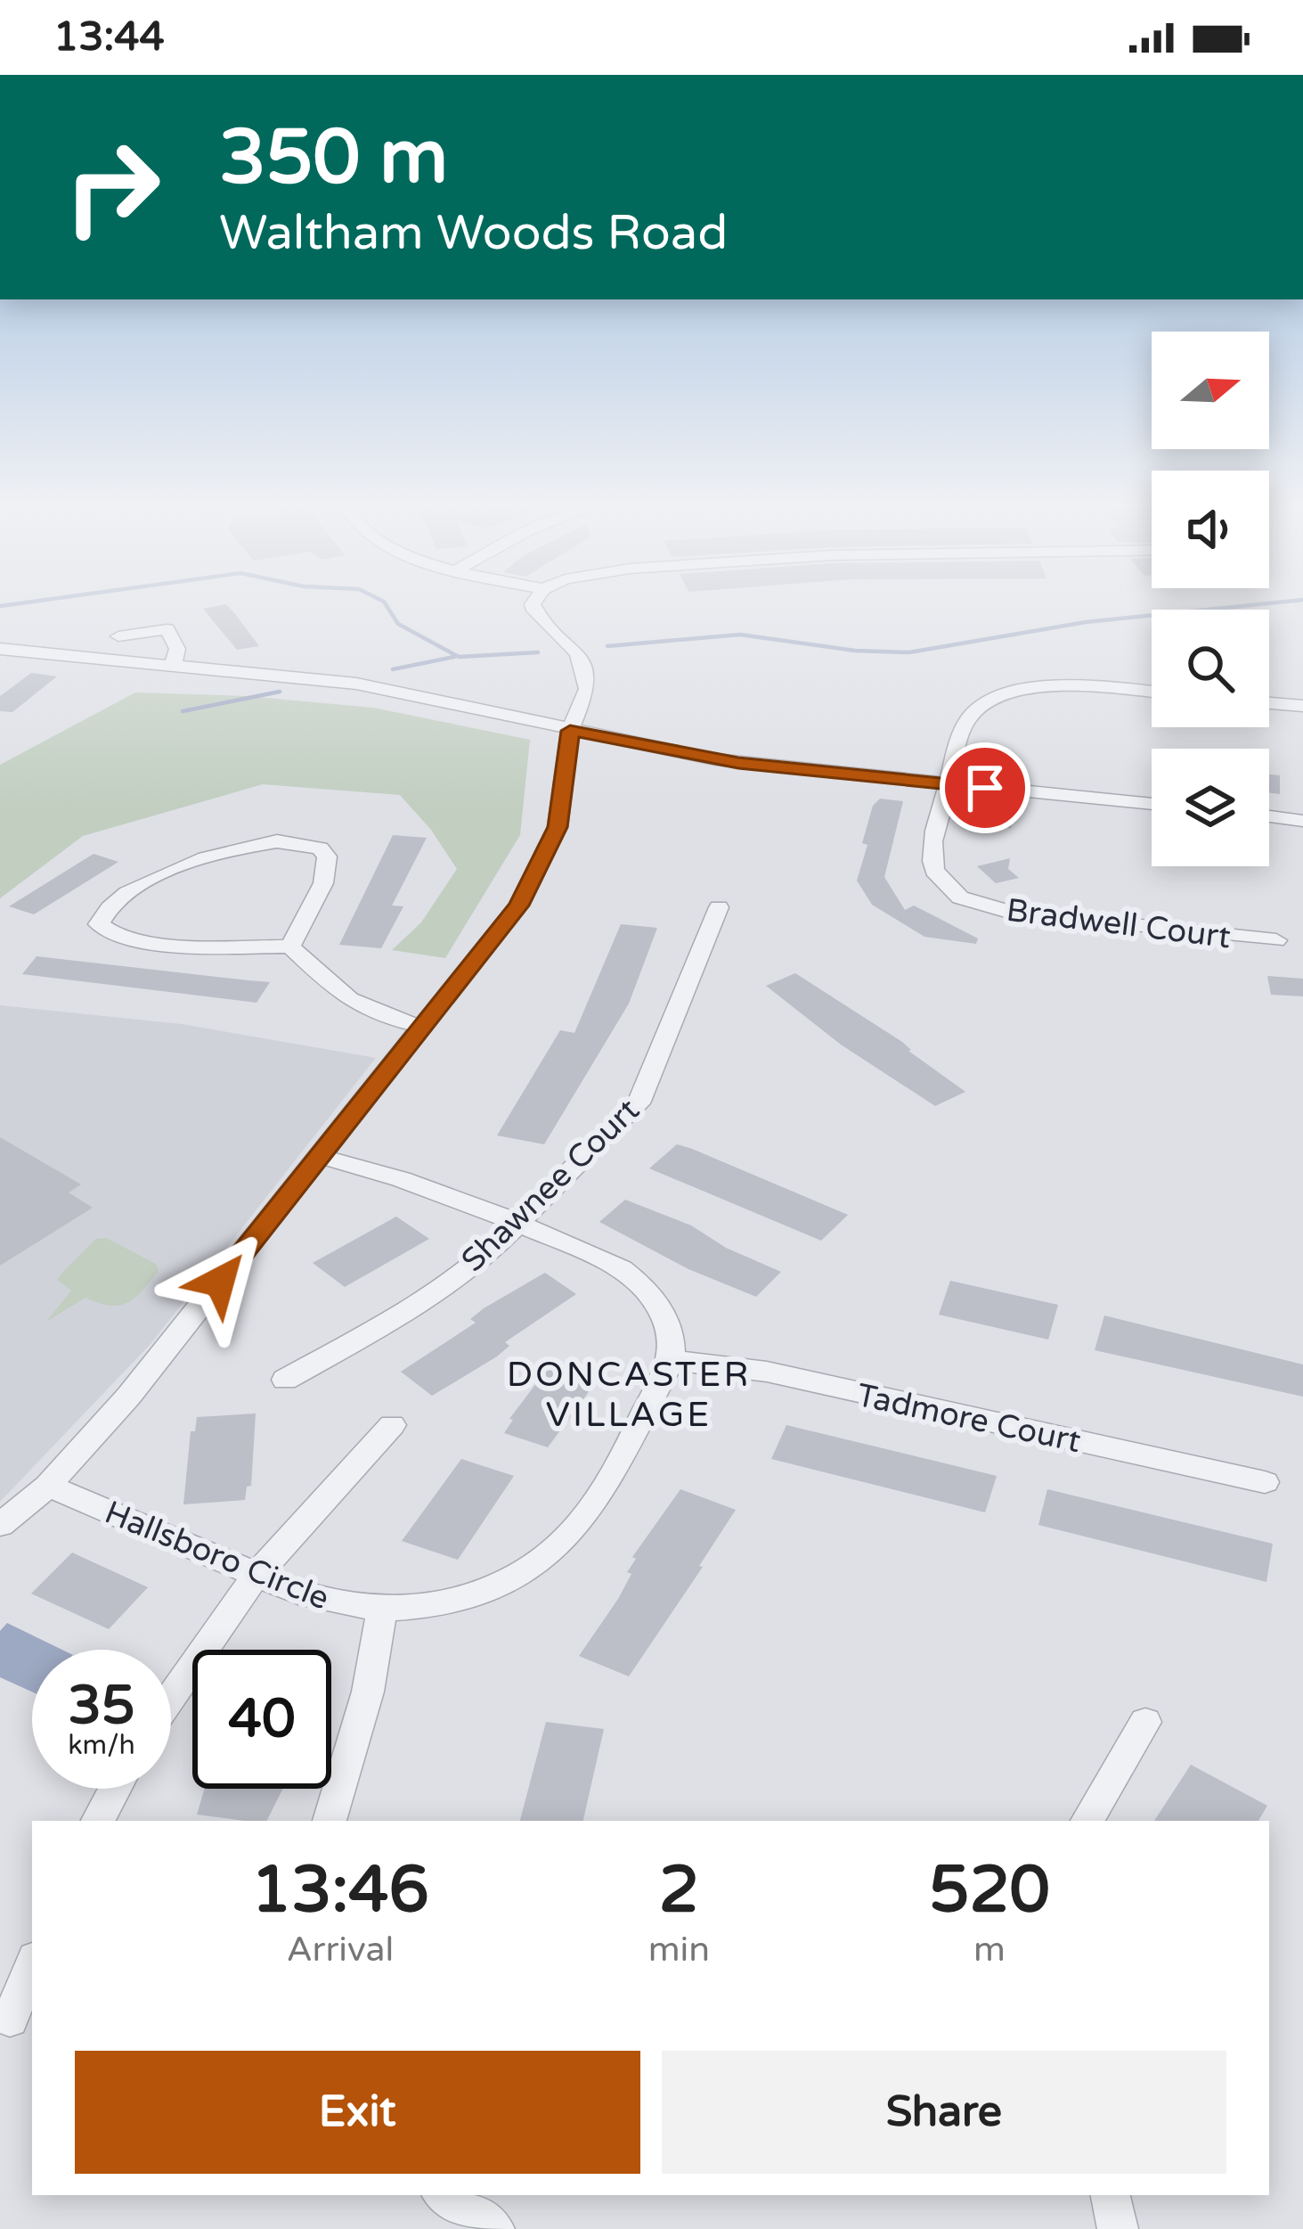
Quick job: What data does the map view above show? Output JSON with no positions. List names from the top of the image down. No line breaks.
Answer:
{"streets":{"street":["Bradwell Court","Shawnee Court","Tadmore Court","Hallsboro Circle"]},"crossings":[["Tadmore Court","Hallsboro Circle"]],"districts":["DONCASTER VILLAGE"],"north":"right","page":{"status":"13:44","turn":["350 m","Waltham Woods Road"],"speed":"35 km/h","limit":"40","eta":["13:46","Arrival","2","min","520","m"],"buttons":["Exit","Share"]}}
